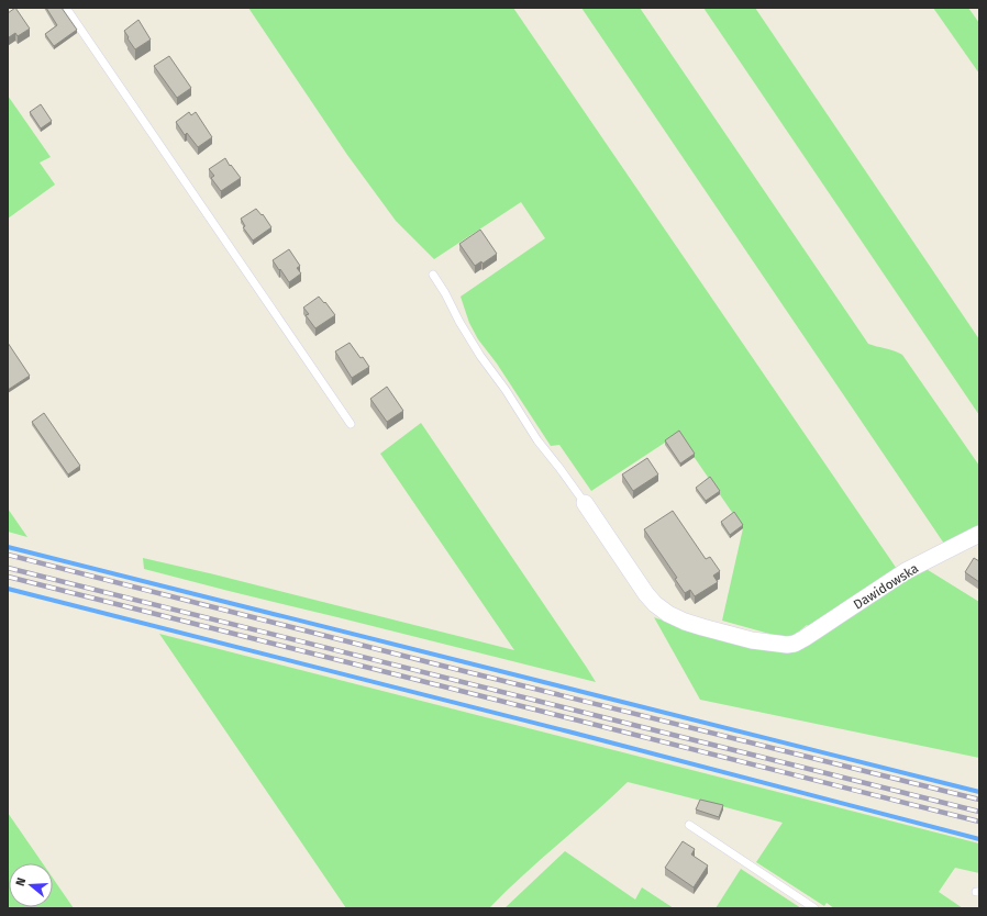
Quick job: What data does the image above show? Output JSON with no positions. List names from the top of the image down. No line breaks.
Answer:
{"streets":{"street":["Dawidowska"]},"north":"left"}
